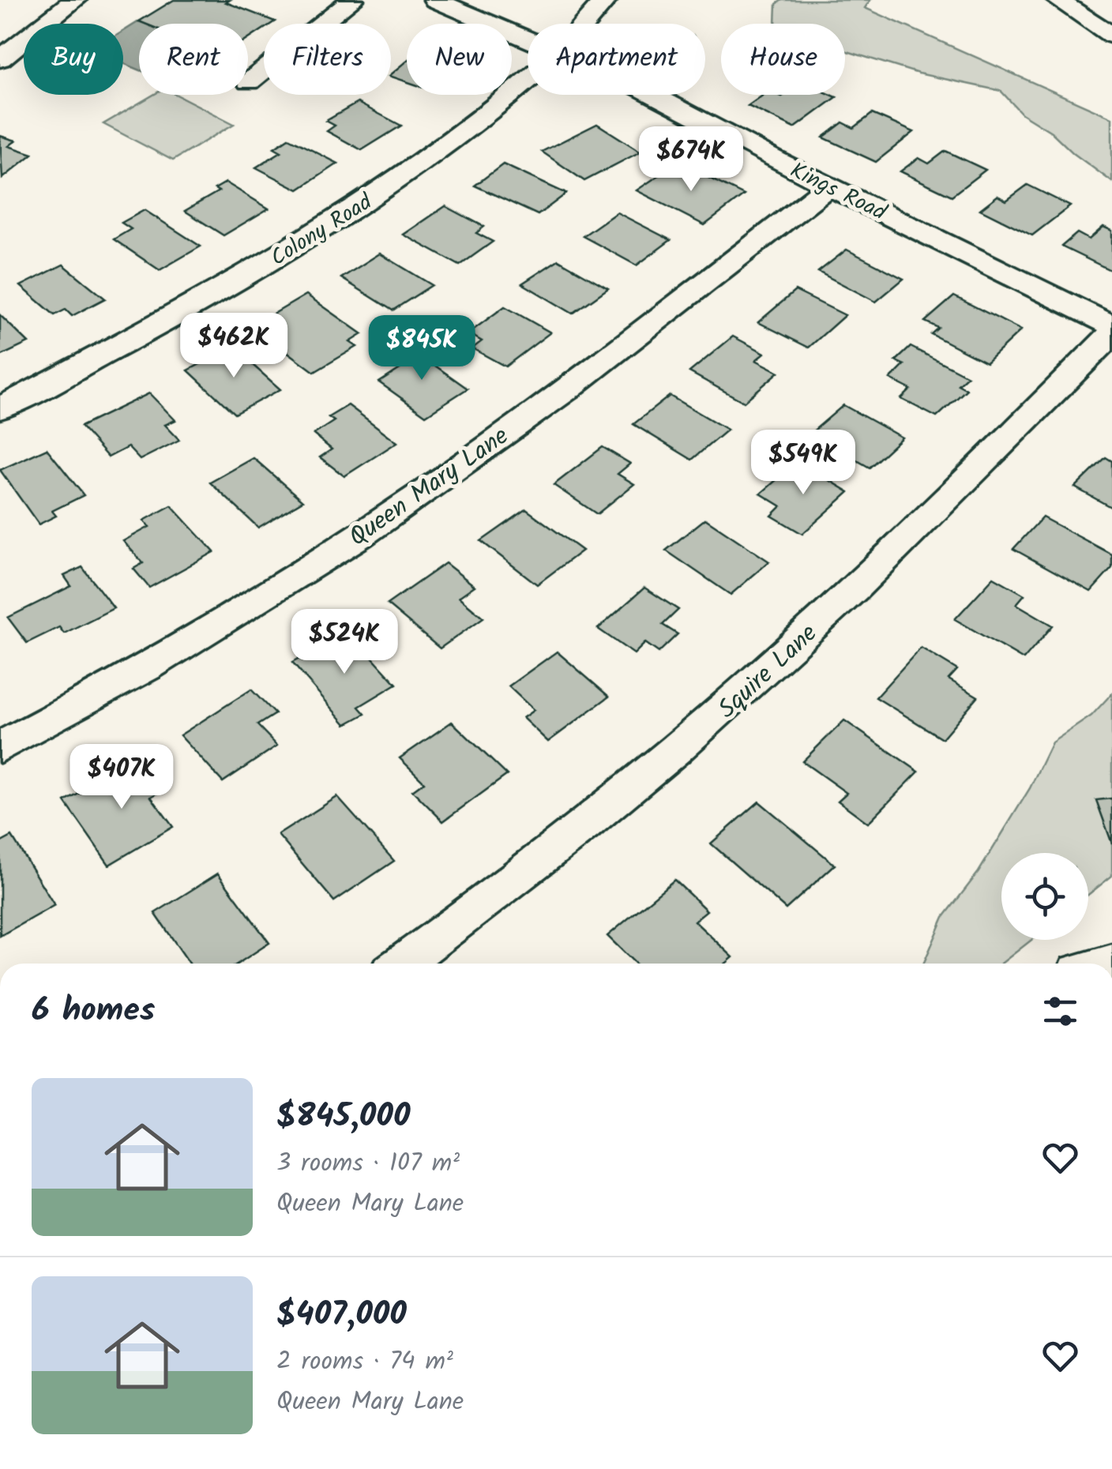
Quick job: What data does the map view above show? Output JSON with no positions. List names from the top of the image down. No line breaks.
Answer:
{"streets":{"street":["Kings Road","Colony Road","Queen Mary Lane","Squire Lane"]},"crossings":[["Kings Road","Queen Mary Lane"]],"page":{"chip":["Buy","Rent","Filters","New","Apartment","House"],"price":["$674K","$462K","$845K","$549K","$524K","$407K"],"heading":"6 homes","list":[{"name":"$845,000","note":"3 rooms · 107 m² · Queen Mary Lane"},{"name":"$407,000","note":"2 rooms · 74 m² · Queen Mary Lane"}]}}
